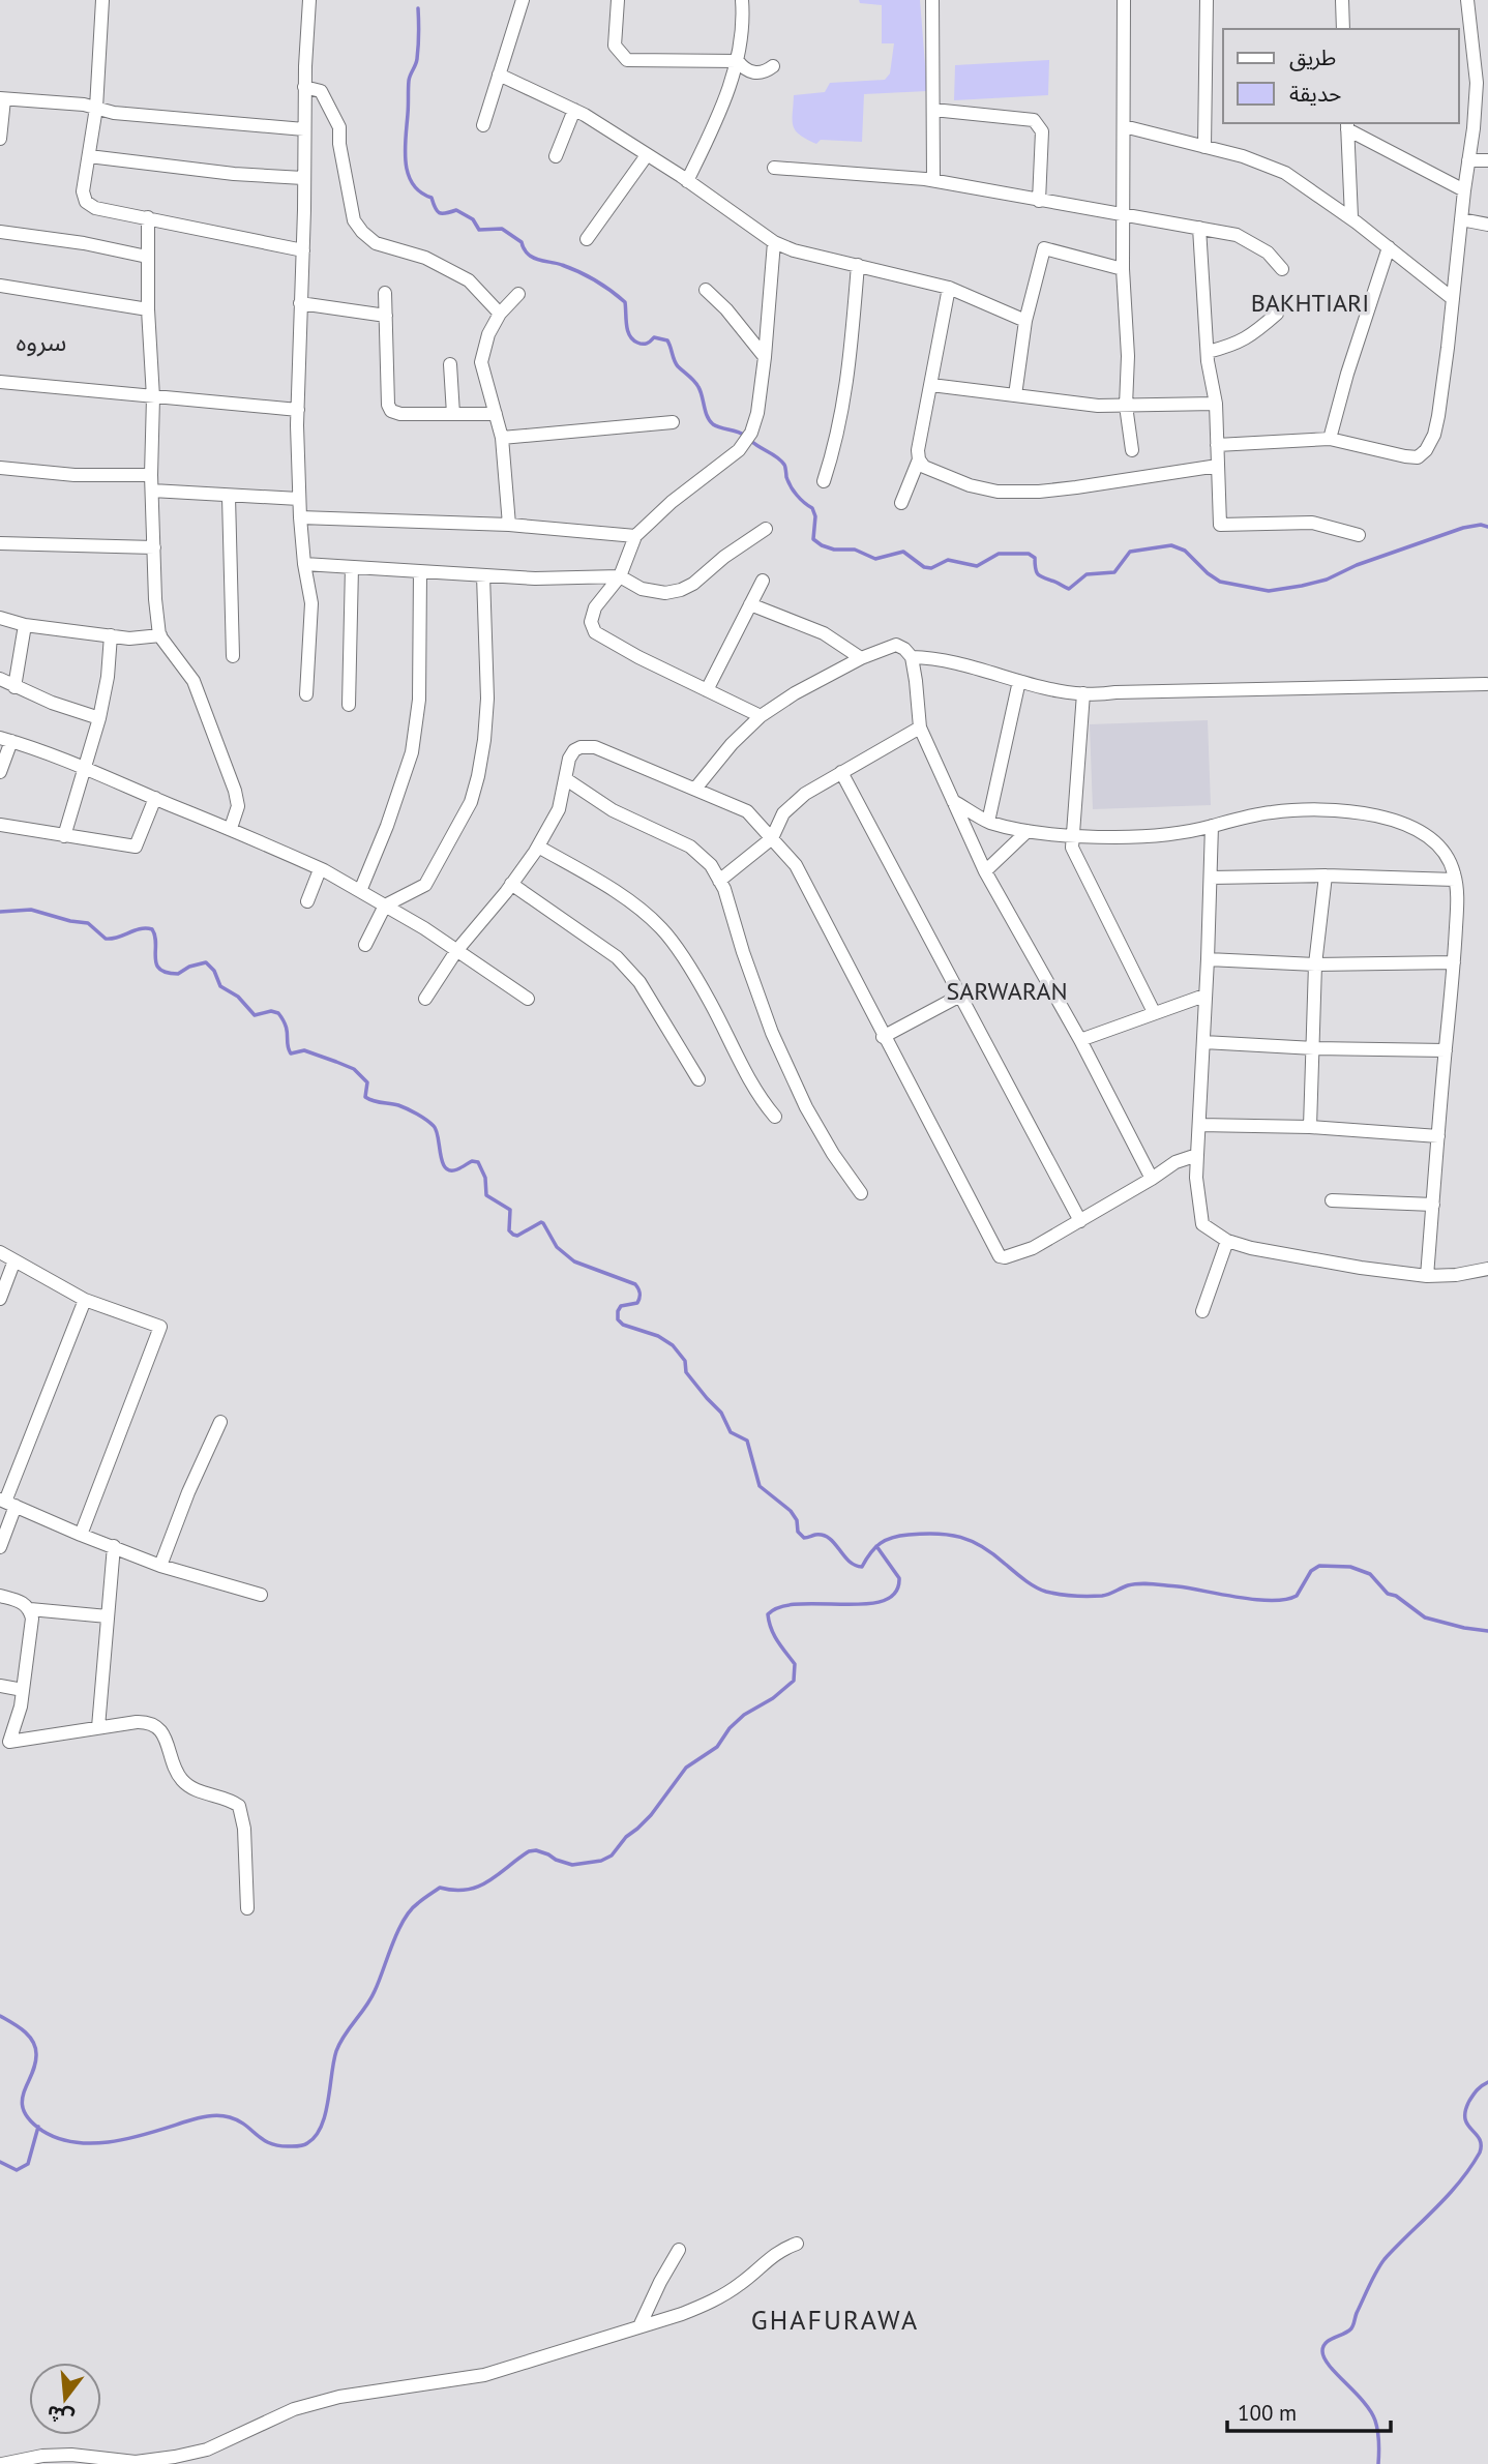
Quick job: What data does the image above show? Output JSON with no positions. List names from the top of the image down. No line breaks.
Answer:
{"districts":["BAKHTIARI","سروە","SARWARAN","GHAFURAWA"],"legend":["طريق","حديقة"],"scale_bar":"100 m","north":"bottom"}
